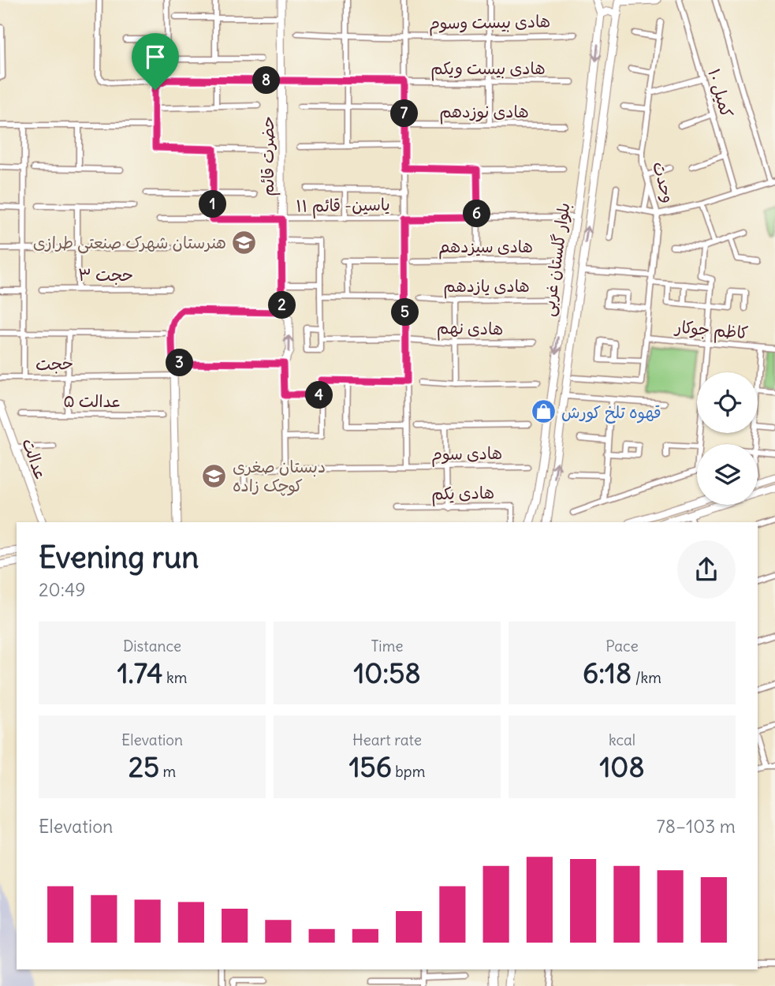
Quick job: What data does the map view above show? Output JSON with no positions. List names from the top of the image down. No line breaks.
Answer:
{"streets":{"main road":["حضرت قائم","بلوار گلستان غربی","عدالت"],"street":["هادی بیست وسوم","هادی بیست ویکم","کمیل ۱۰","هادی نوزدهم","وحدت","یاسین- قائم ۱۱","هادی سیزدهم","حجت ۳","هادی یازدهم","هادی نهم","کاظم جوکار","حجت","عدالت ۵","هادی سوم","هادی یکم"]},"crossings":[["هادی بیست ویکم","حضرت قائم"],["حضرت قائم","یاسین- قائم ۱۱"],["وحدت","کاظم جوکار"],["یاسین- قائم ۱۱","بلوار گلستان غربی"]],"places":{"school or university":["هنرستان شهرک صنعتی طرازی","دبستان صغری کوچک زاده"],"shop":["قهوه تلخ کورش"]},"page":{"pins":["8","7","1","6","2","5","3","4"],"heading":["Evening run","20:49"],"stats":[["Distance","1.74 km"],["Time","10:58"],["Pace","6:18 /km"],["Elevation","25 m"],["Heart rate","156 bpm"],["kcal","108"]],"chart":["Elevation","78–103 m"]}}
